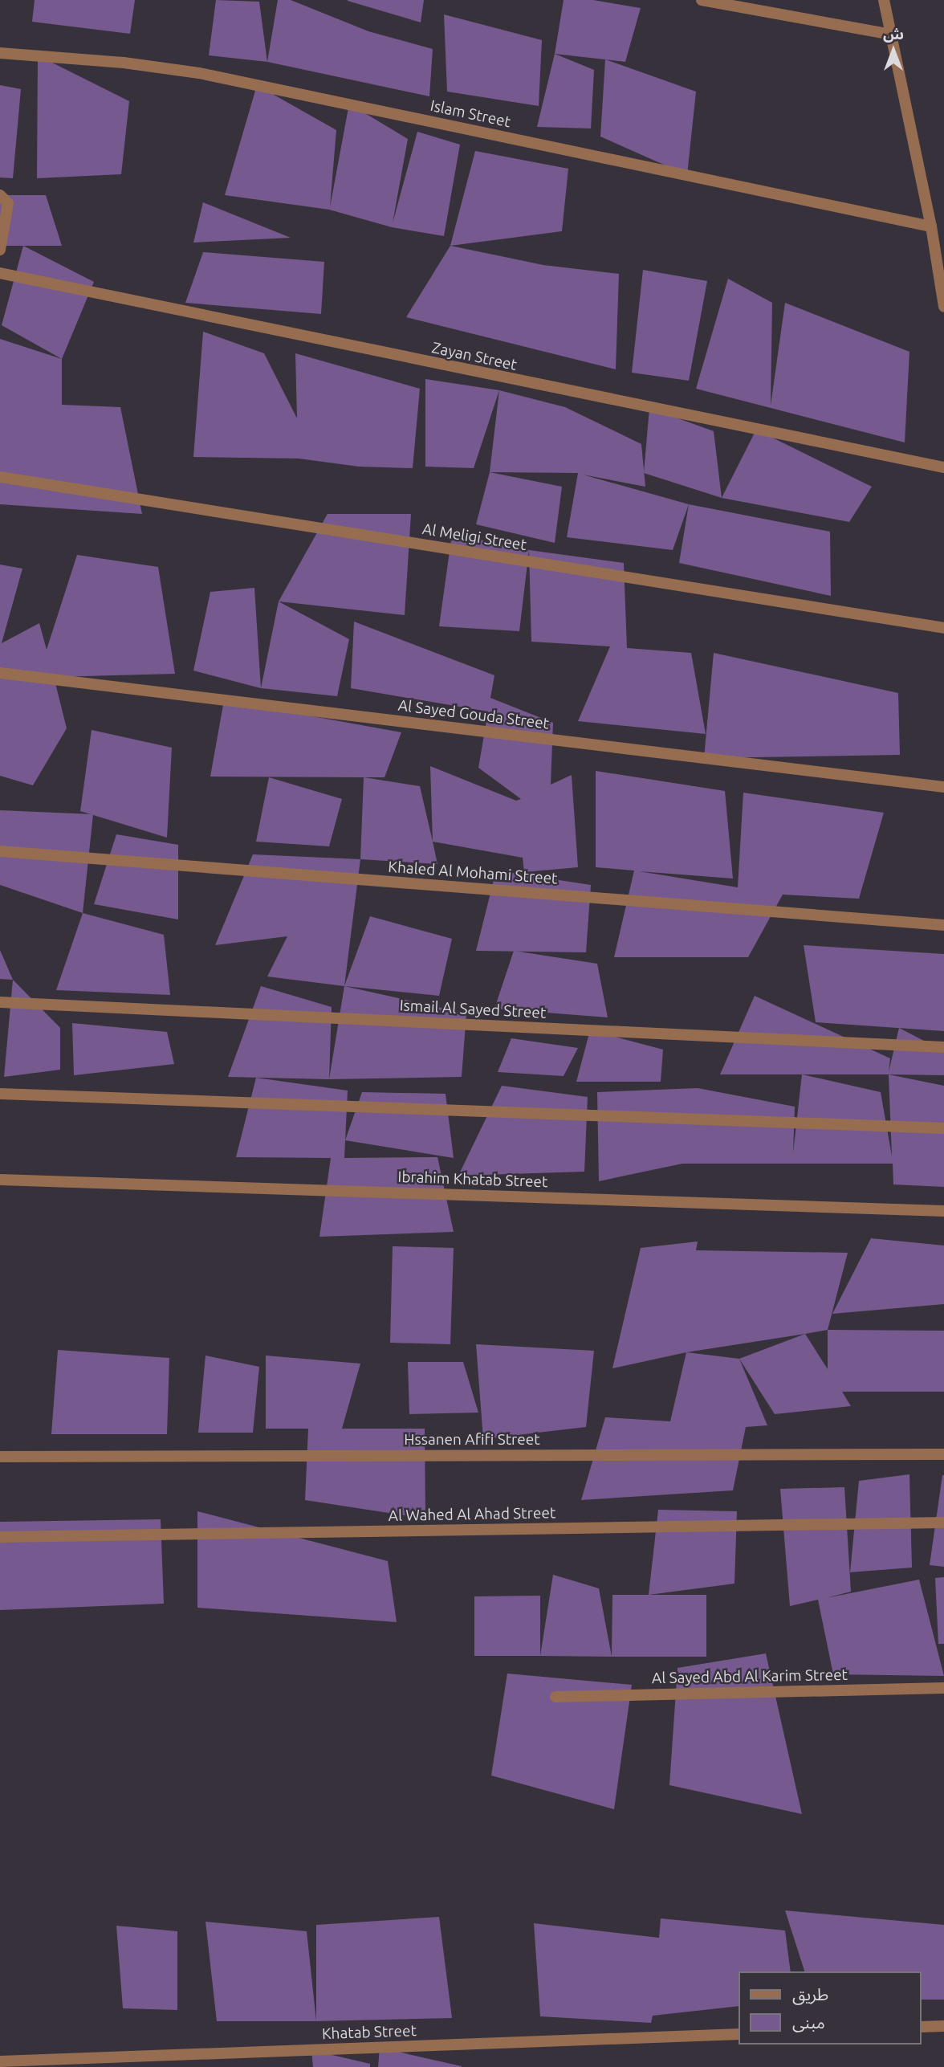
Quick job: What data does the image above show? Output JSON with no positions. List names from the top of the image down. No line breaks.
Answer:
{"streets":{"street":["Islam Street","Zayan Street","Al Meligi Street","Al Sayed Gouda Street","Khaled Al Mohami Street","Ismail Al Sayed Street","Ibrahim Khatab Street","Hssanen Afifi Street","Al Wahed Al Ahad Street","Al Sayed Abd Al Karim Street","Khatab Street"]},"legend":["طريق","مبنى"],"north":"top"}
